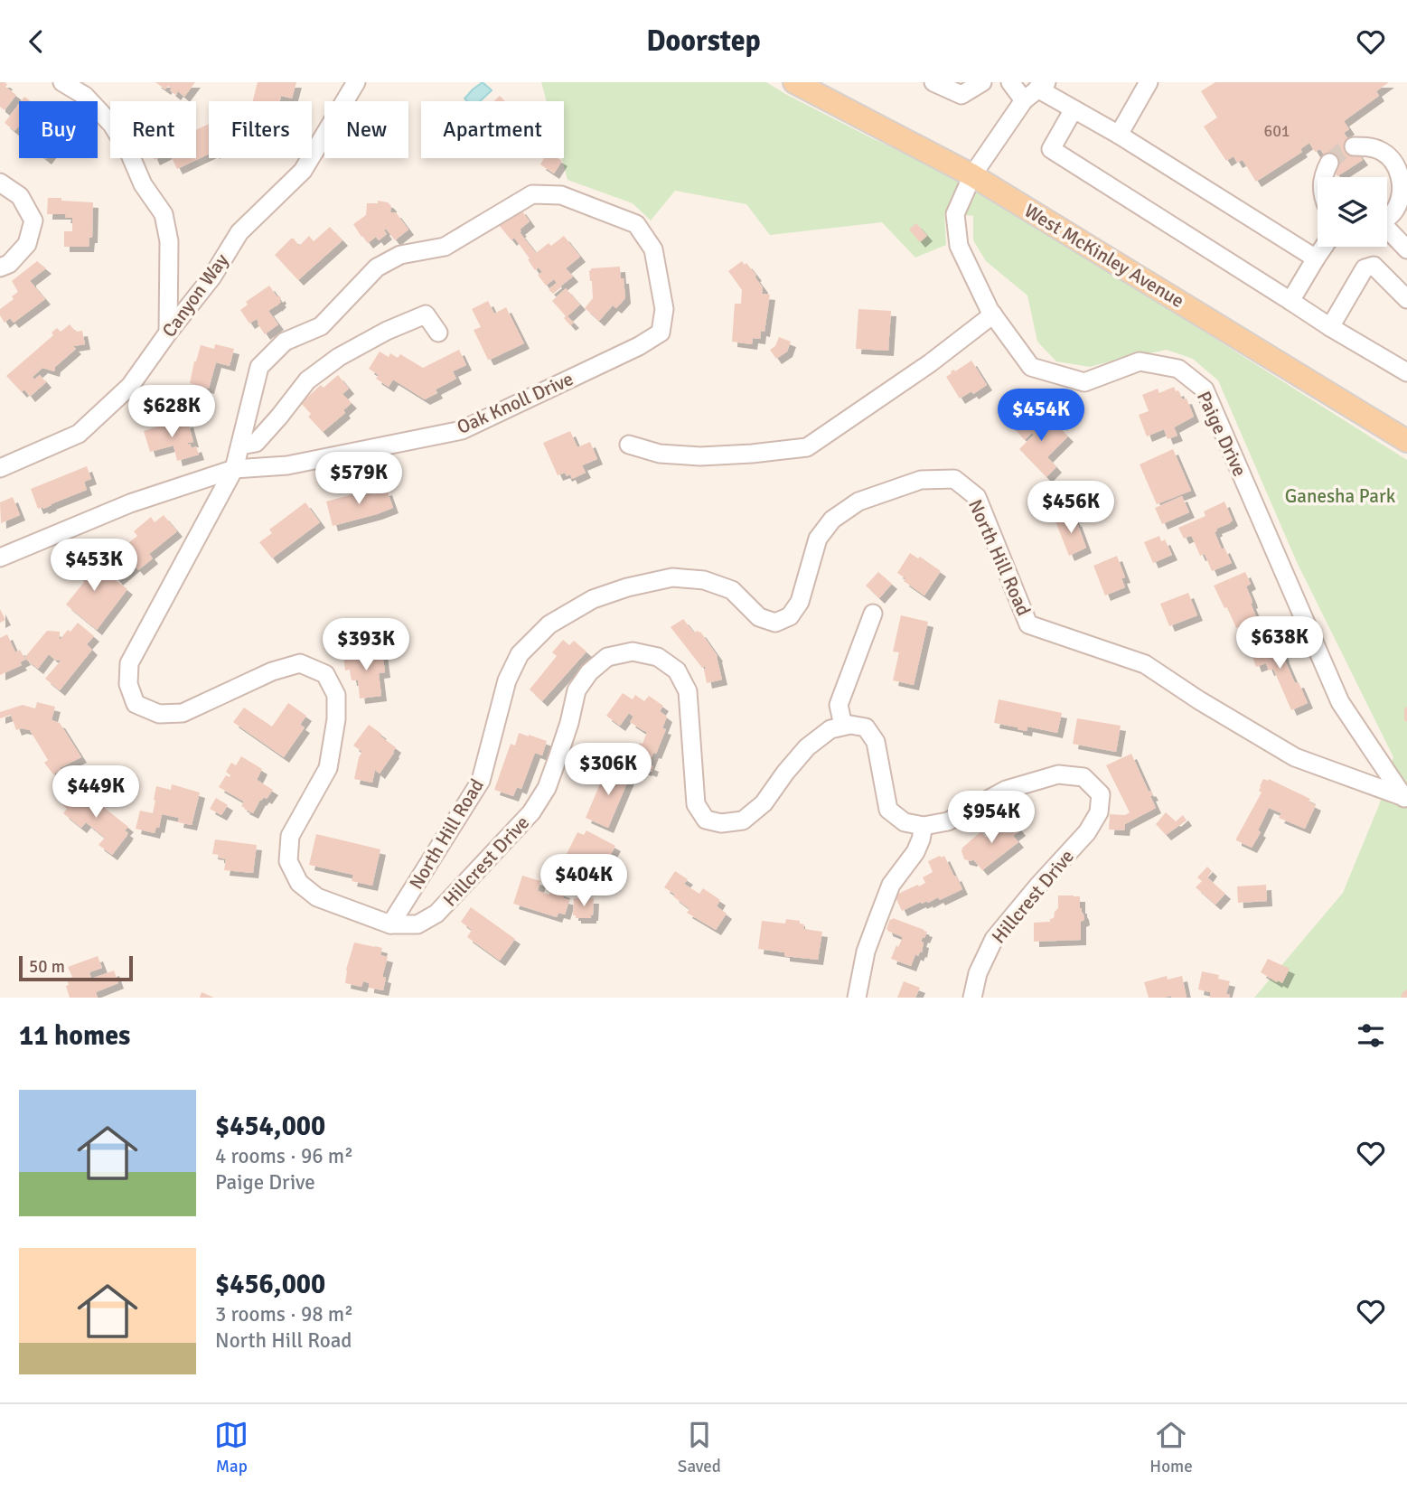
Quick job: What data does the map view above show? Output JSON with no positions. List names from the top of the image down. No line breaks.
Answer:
{"streets":{"main road":["West McKinley Avenue"],"street":["Canyon Way","Oak Knoll Drive","Paige Drive","North Hill Road","Hillcrest Drive"]},"crossings":[["West McKinley Avenue","Paige Drive"],["Oak Knoll Drive","Hillcrest Drive"],["Paige Drive","North Hill Road"],["North Hill Road","Hillcrest Drive"]],"parks":["Ganesha Park"],"house_numbers":["601"],"scale_bar":"50 m","page":{"header":"Doorstep","chip":["Buy","Rent","Filters","New","Apartment"],"price":["$628K","$454K","$579K","$456K","$453K","$638K","$393K","$306K","$449K","$954K","$404K"],"scale":"50 m","heading":"11 homes","list":[{"name":"$454,000","note":"4 rooms · 96 m² · Paige Drive"},{"name":"$456,000","note":"3 rooms · 98 m² · North Hill Road"}],"tabs":["Map","Saved","Home"]}}
